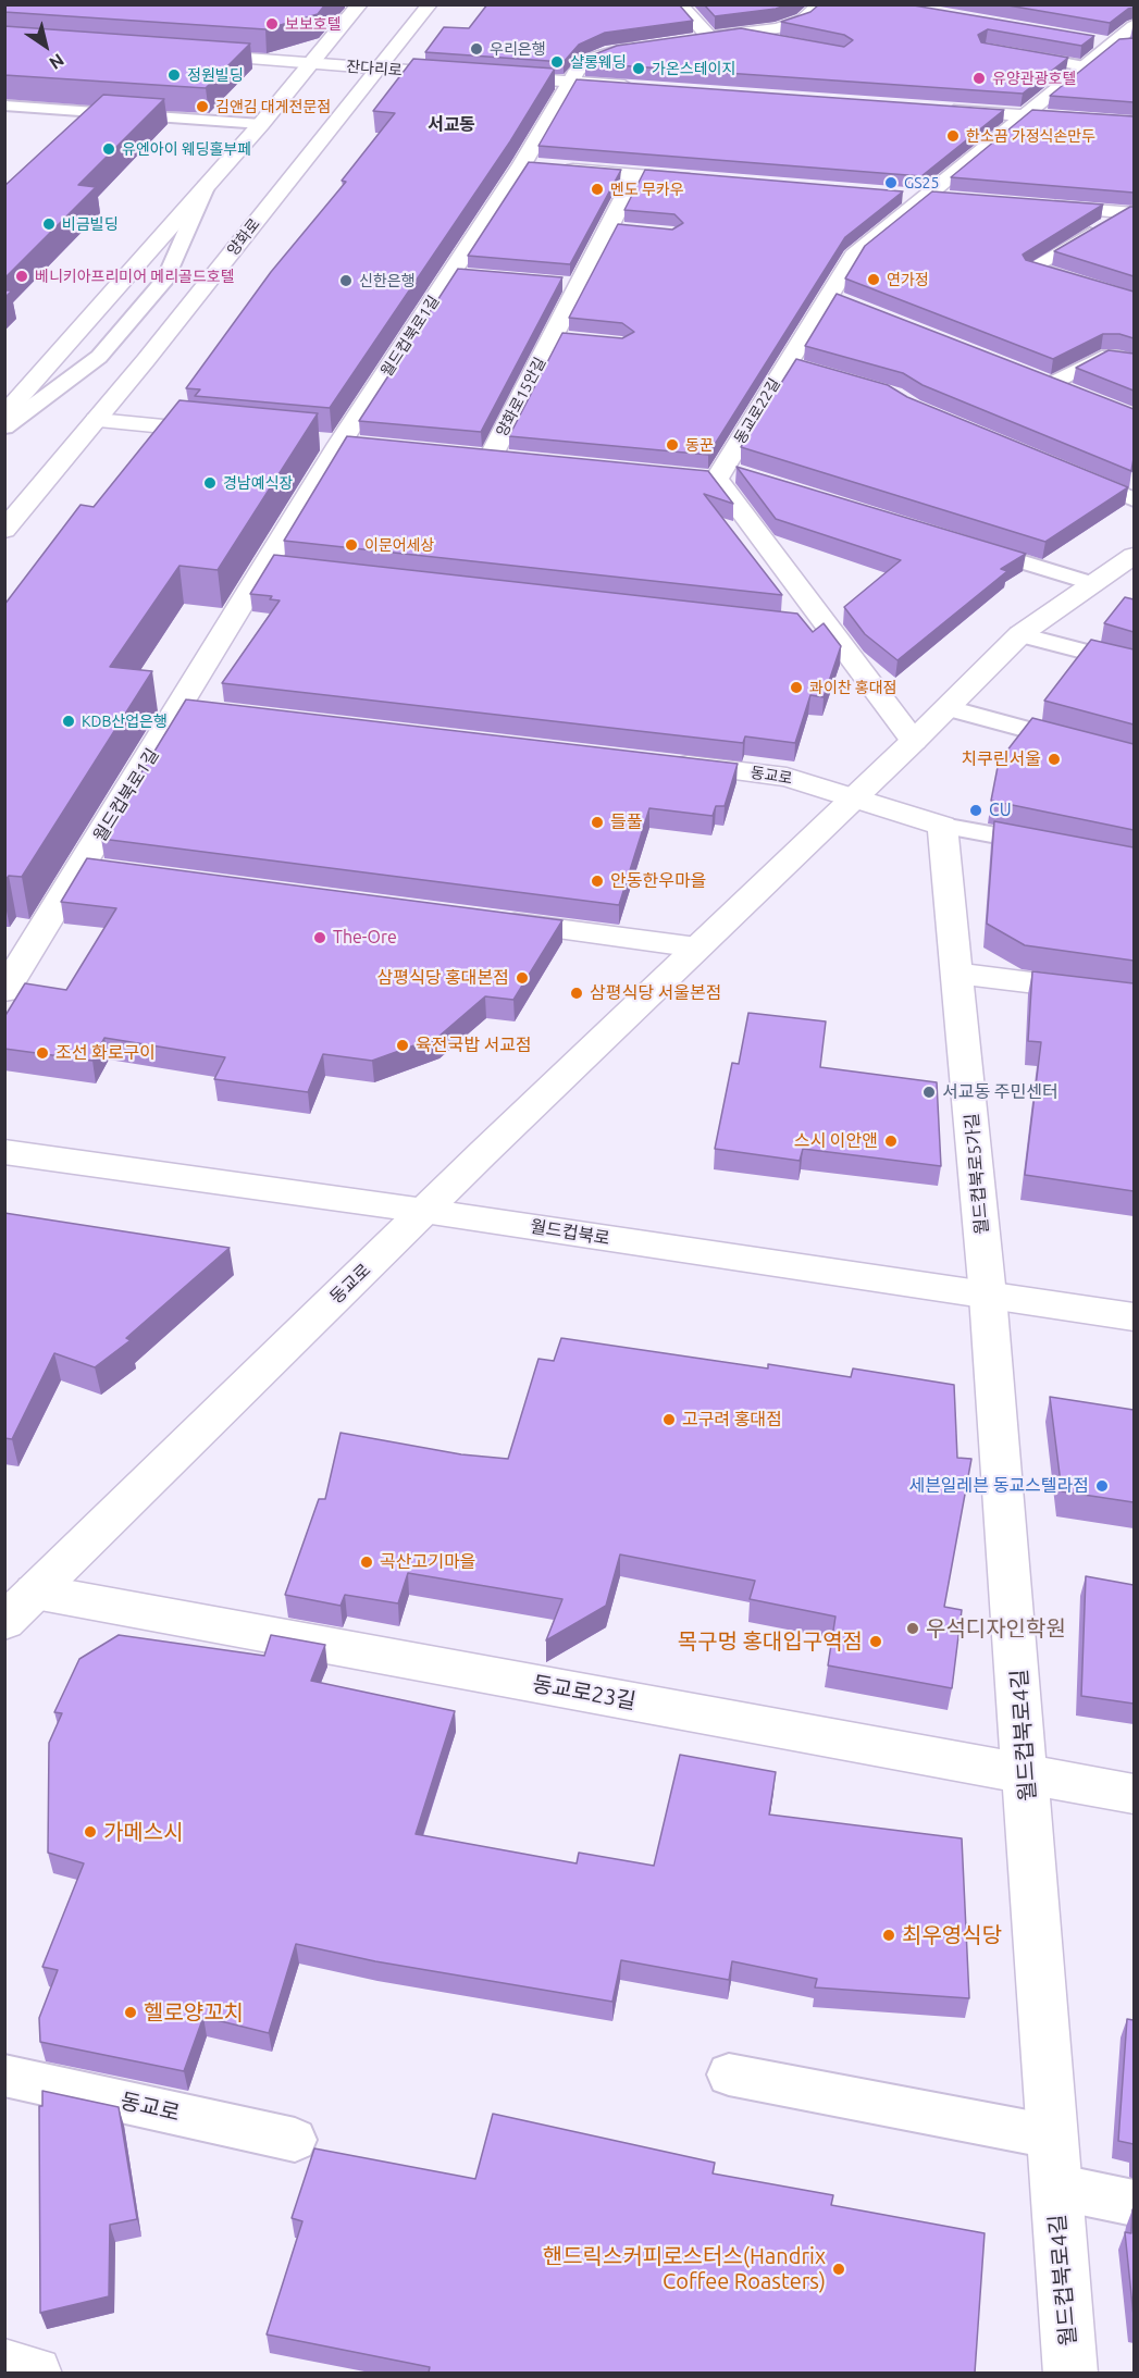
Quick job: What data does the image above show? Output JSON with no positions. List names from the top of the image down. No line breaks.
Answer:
{"streets":{"street":["잔다리로","양화로","월드컵북로1길","양화로15안길","동교로22길","동교로","월드컵북로5가길","월드컵북로","동교로23길","월드컵북로4길"]},"crossings":[["잔다리로","양화로"],["잔다리로","월드컵북로1길"],["동교로22길","동교로"],["동교로","월드컵북로"],["동교로","동교로23길"],["월드컵북로5가길","월드컵북로"],["월드컵북로5가길","월드컵북로4길"],["월드컵북로","월드컵북로4길"],["동교로23길","월드컵북로4길"]],"districts":["서교동"],"places":["보보호텔","우리은행","샬롱웨딩","가온스테이지","정원빌딩","유양관광호텔","김앤김 대게전문점","한소끔 가정식손만두","유엔아이 웨딩홀부페","GS25","멘도 무카우","비금빌딩","베니키아프리미어 메리골드호텔","연가정","신한은행","동꾼","경남예식장","이문어세상","콰이찬 홍대점","KDB산업은행","치쿠린서울","CU","들풀","안동한우마을","The-Ore","삼평식당 홍대본점","삼평식당 서울본점","육전국밥 서교점","조선 화로구이","서교동 주민센터","스시 이안앤","고구려 홍대점","세븐일레븐 동교스텔라점","곡산고기마을","우석디자인학원","목구멍 홍대입구역점","가메스시","최우영식당","헬로양꼬치","핸드릭스커피로스터스(Handrix Coffee Roasters)"],"north":"bottom right"}
